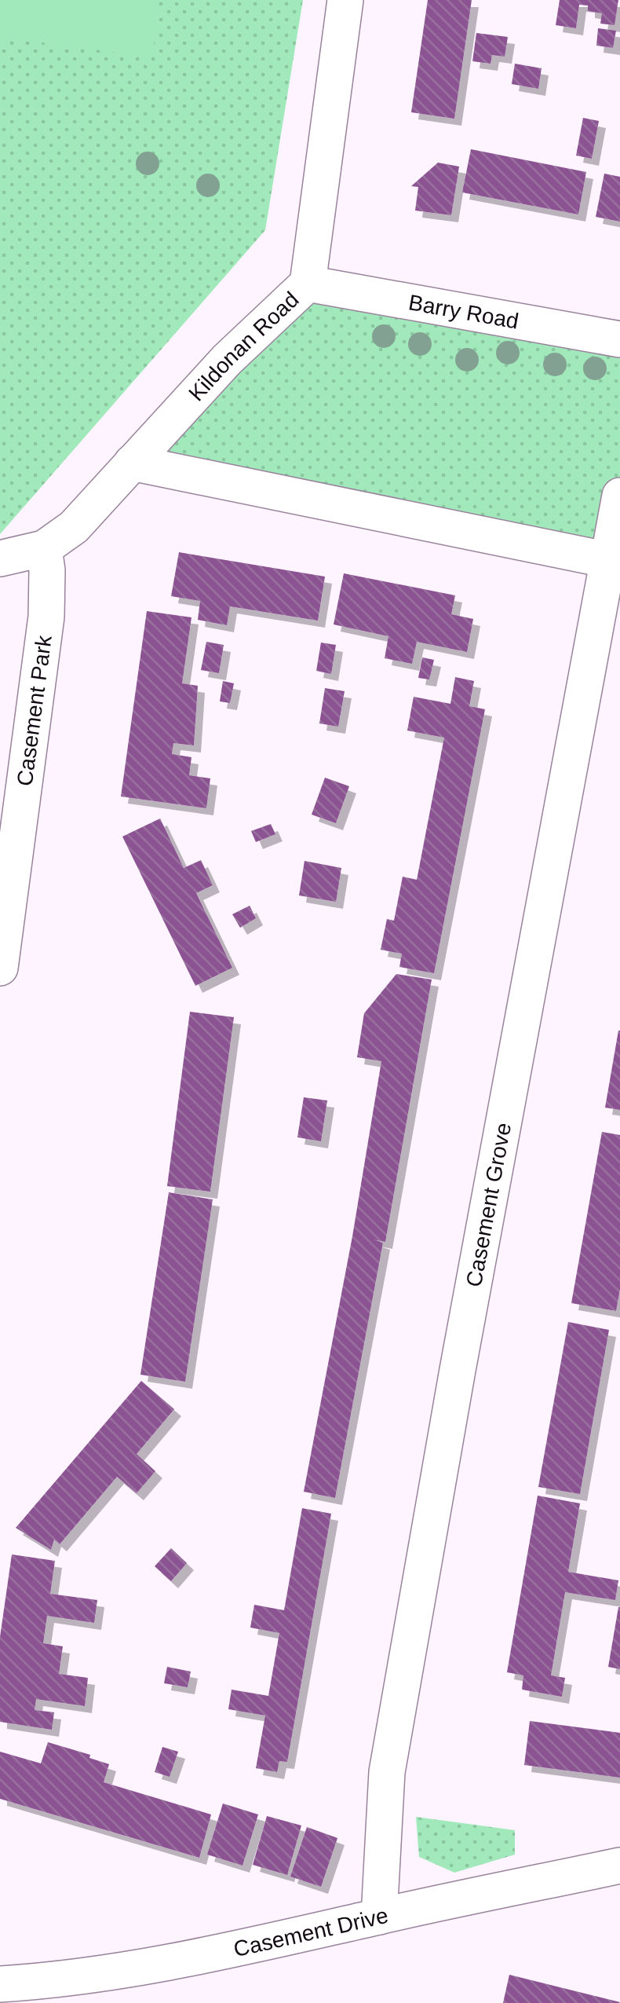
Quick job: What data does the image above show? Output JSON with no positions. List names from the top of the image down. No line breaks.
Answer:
{"streets":{"street":["Barry Road","Kildonan Road","Casement Park","Casement Grove","Casement Drive"]},"crossings":[["Barry Road","Kildonan Road"],["Kildonan Road","Casement Park"],["Casement Grove","Casement Drive"]]}
